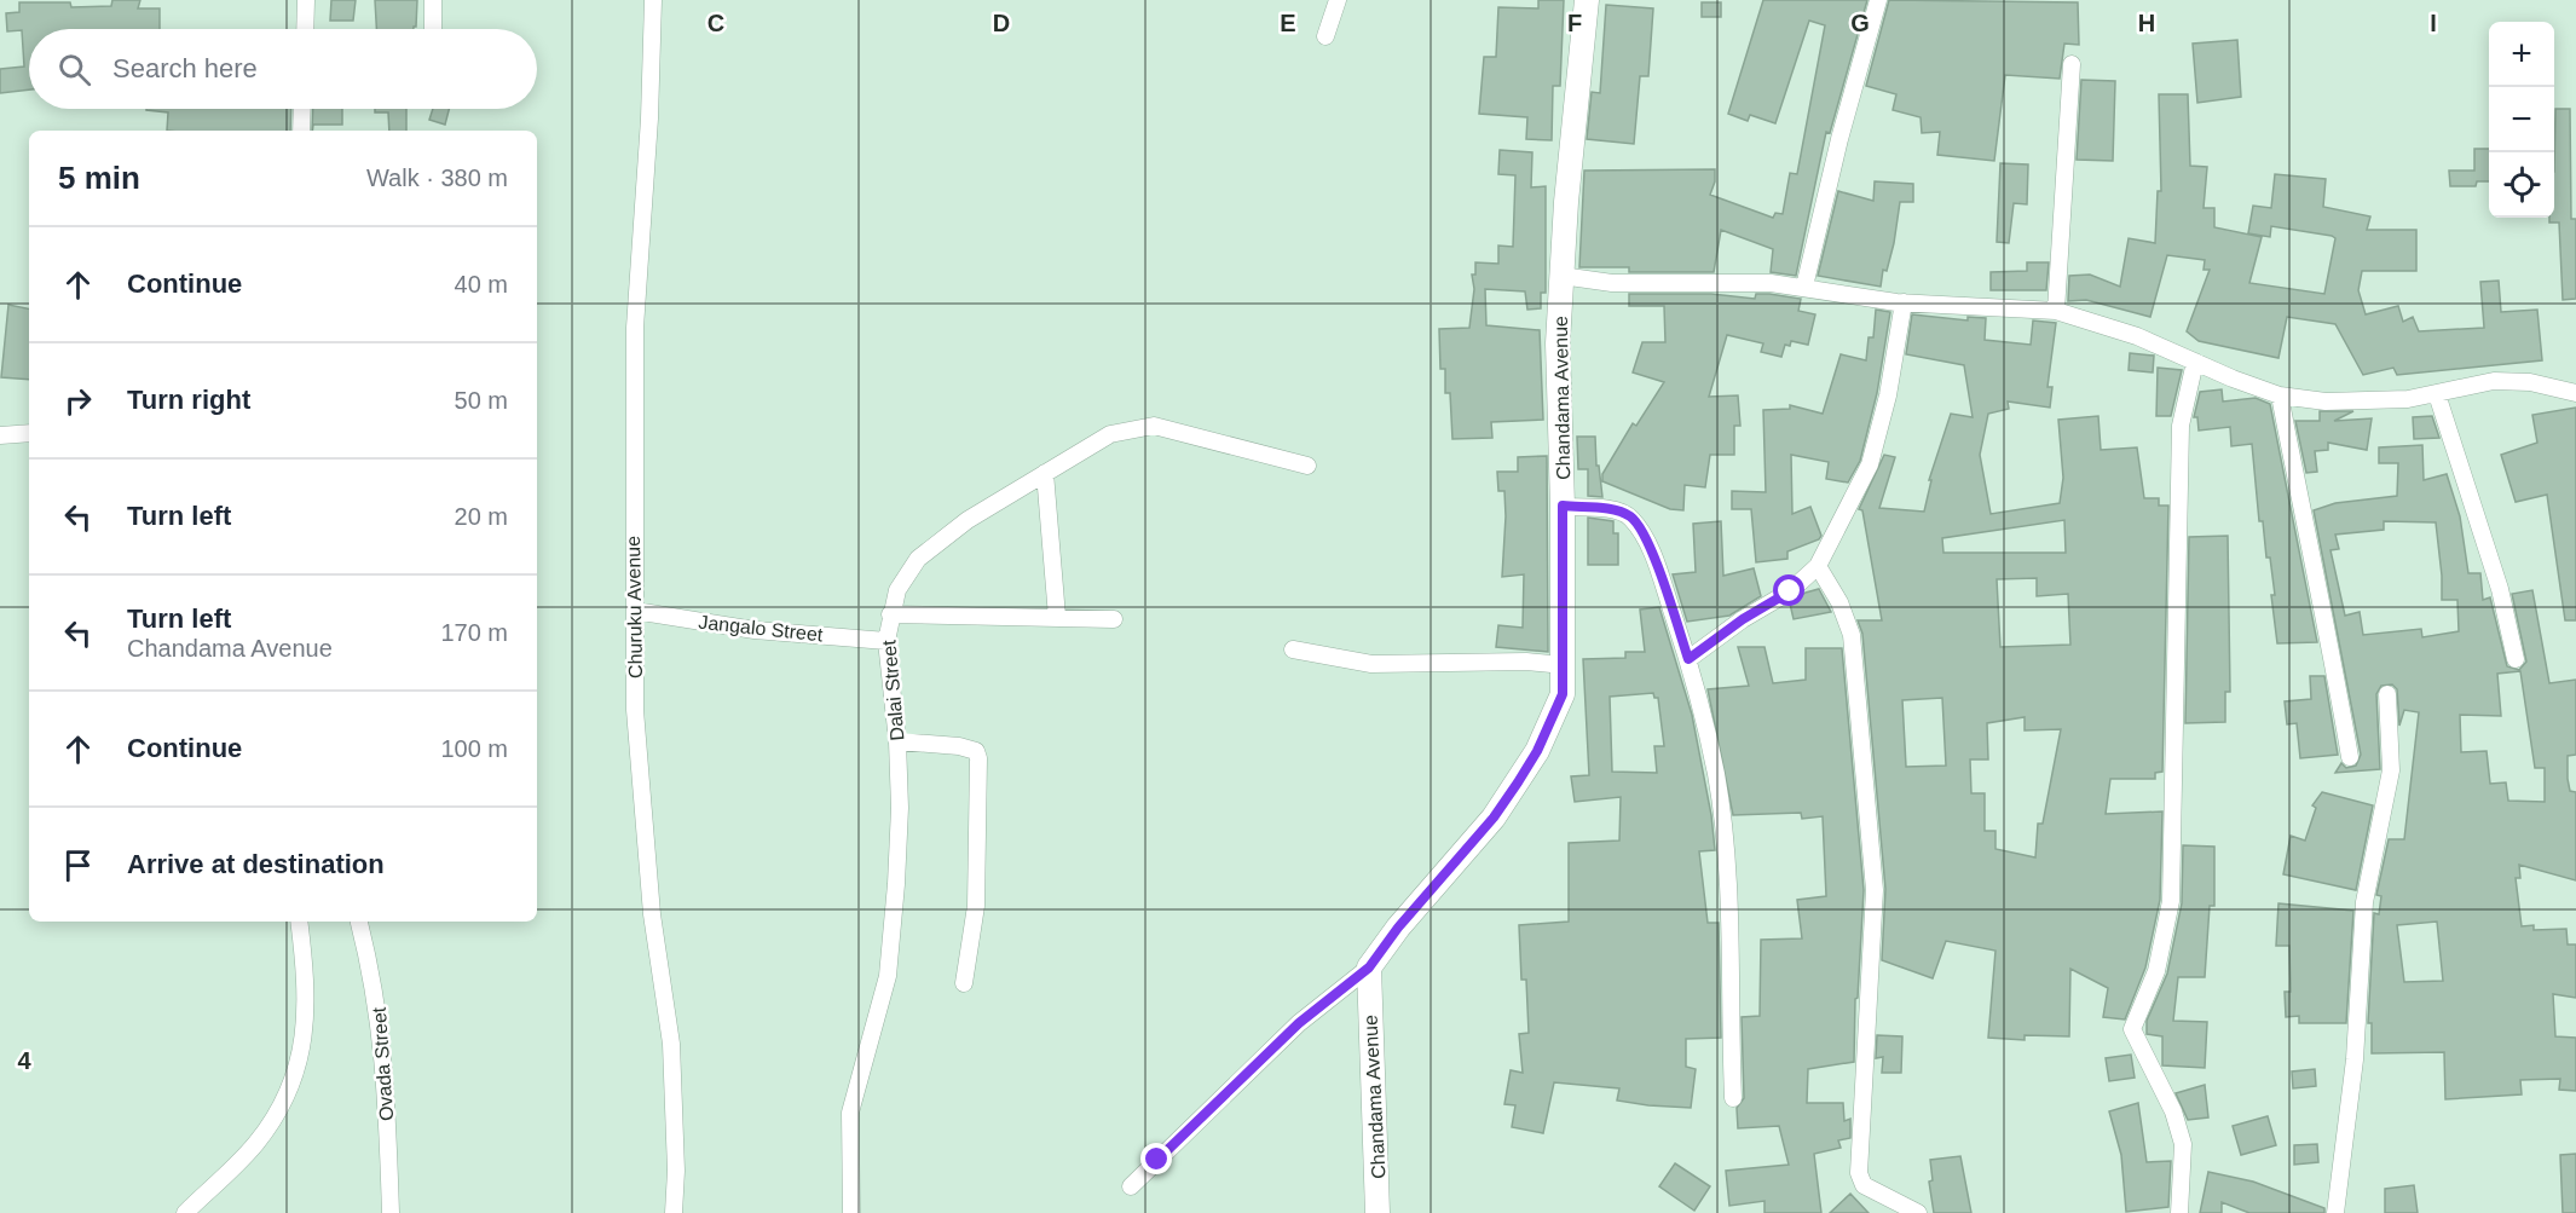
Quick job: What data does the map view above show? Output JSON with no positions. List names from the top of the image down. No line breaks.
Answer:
{"streets":{"street":["Chandama Avenue","Churuku Avenue","Jangalo Street","Dalai Street","Ovada Street"]},"crossings":[["Churuku Avenue","Jangalo Street"],["Jangalo Street","Dalai Street"]],"page":{"map_buttons":["+","−"],"search":"Search here","heading":["5 min","Walk · 380 m"],"list":[["Continue","40 m"],["Turn right","50 m"],["Turn left","20 m"],["Turn left","Chandama Avenue","170 m"],["Continue","100 m"],"Arrive at destination"]},"grid":{"columns":["C","D","E","F","G","H","I"],"rows":["4"]}}
